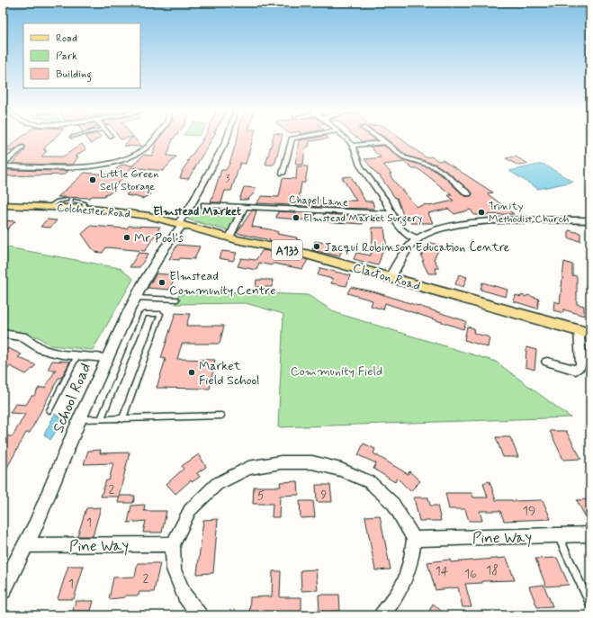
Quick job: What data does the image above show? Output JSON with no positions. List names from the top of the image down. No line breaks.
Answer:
{"streets":{"main road":["Colchester Road","A133","Clacton Road"],"street":["Chapel Lane","School Road","Pine Way"]},"crossings":[["Colchester Road","Clacton Road"],["Colchester Road","School Road"],["Clacton Road","School Road"],["School Road","Pine Way"]],"districts":["Elmstead Market"],"parks":["Community Field"],"places":["Little Green Self Storage","Trinity Methodist Church","Elmstead Market Surgery","Mr Pool's","Jacqui Robinson Education Centre","Elmstead Community Centre","Market Field School"],"house_numbers":["3","2","9","5","19","1","18","14","16","2","1"],"legend":["Road","Park","Building"]}
